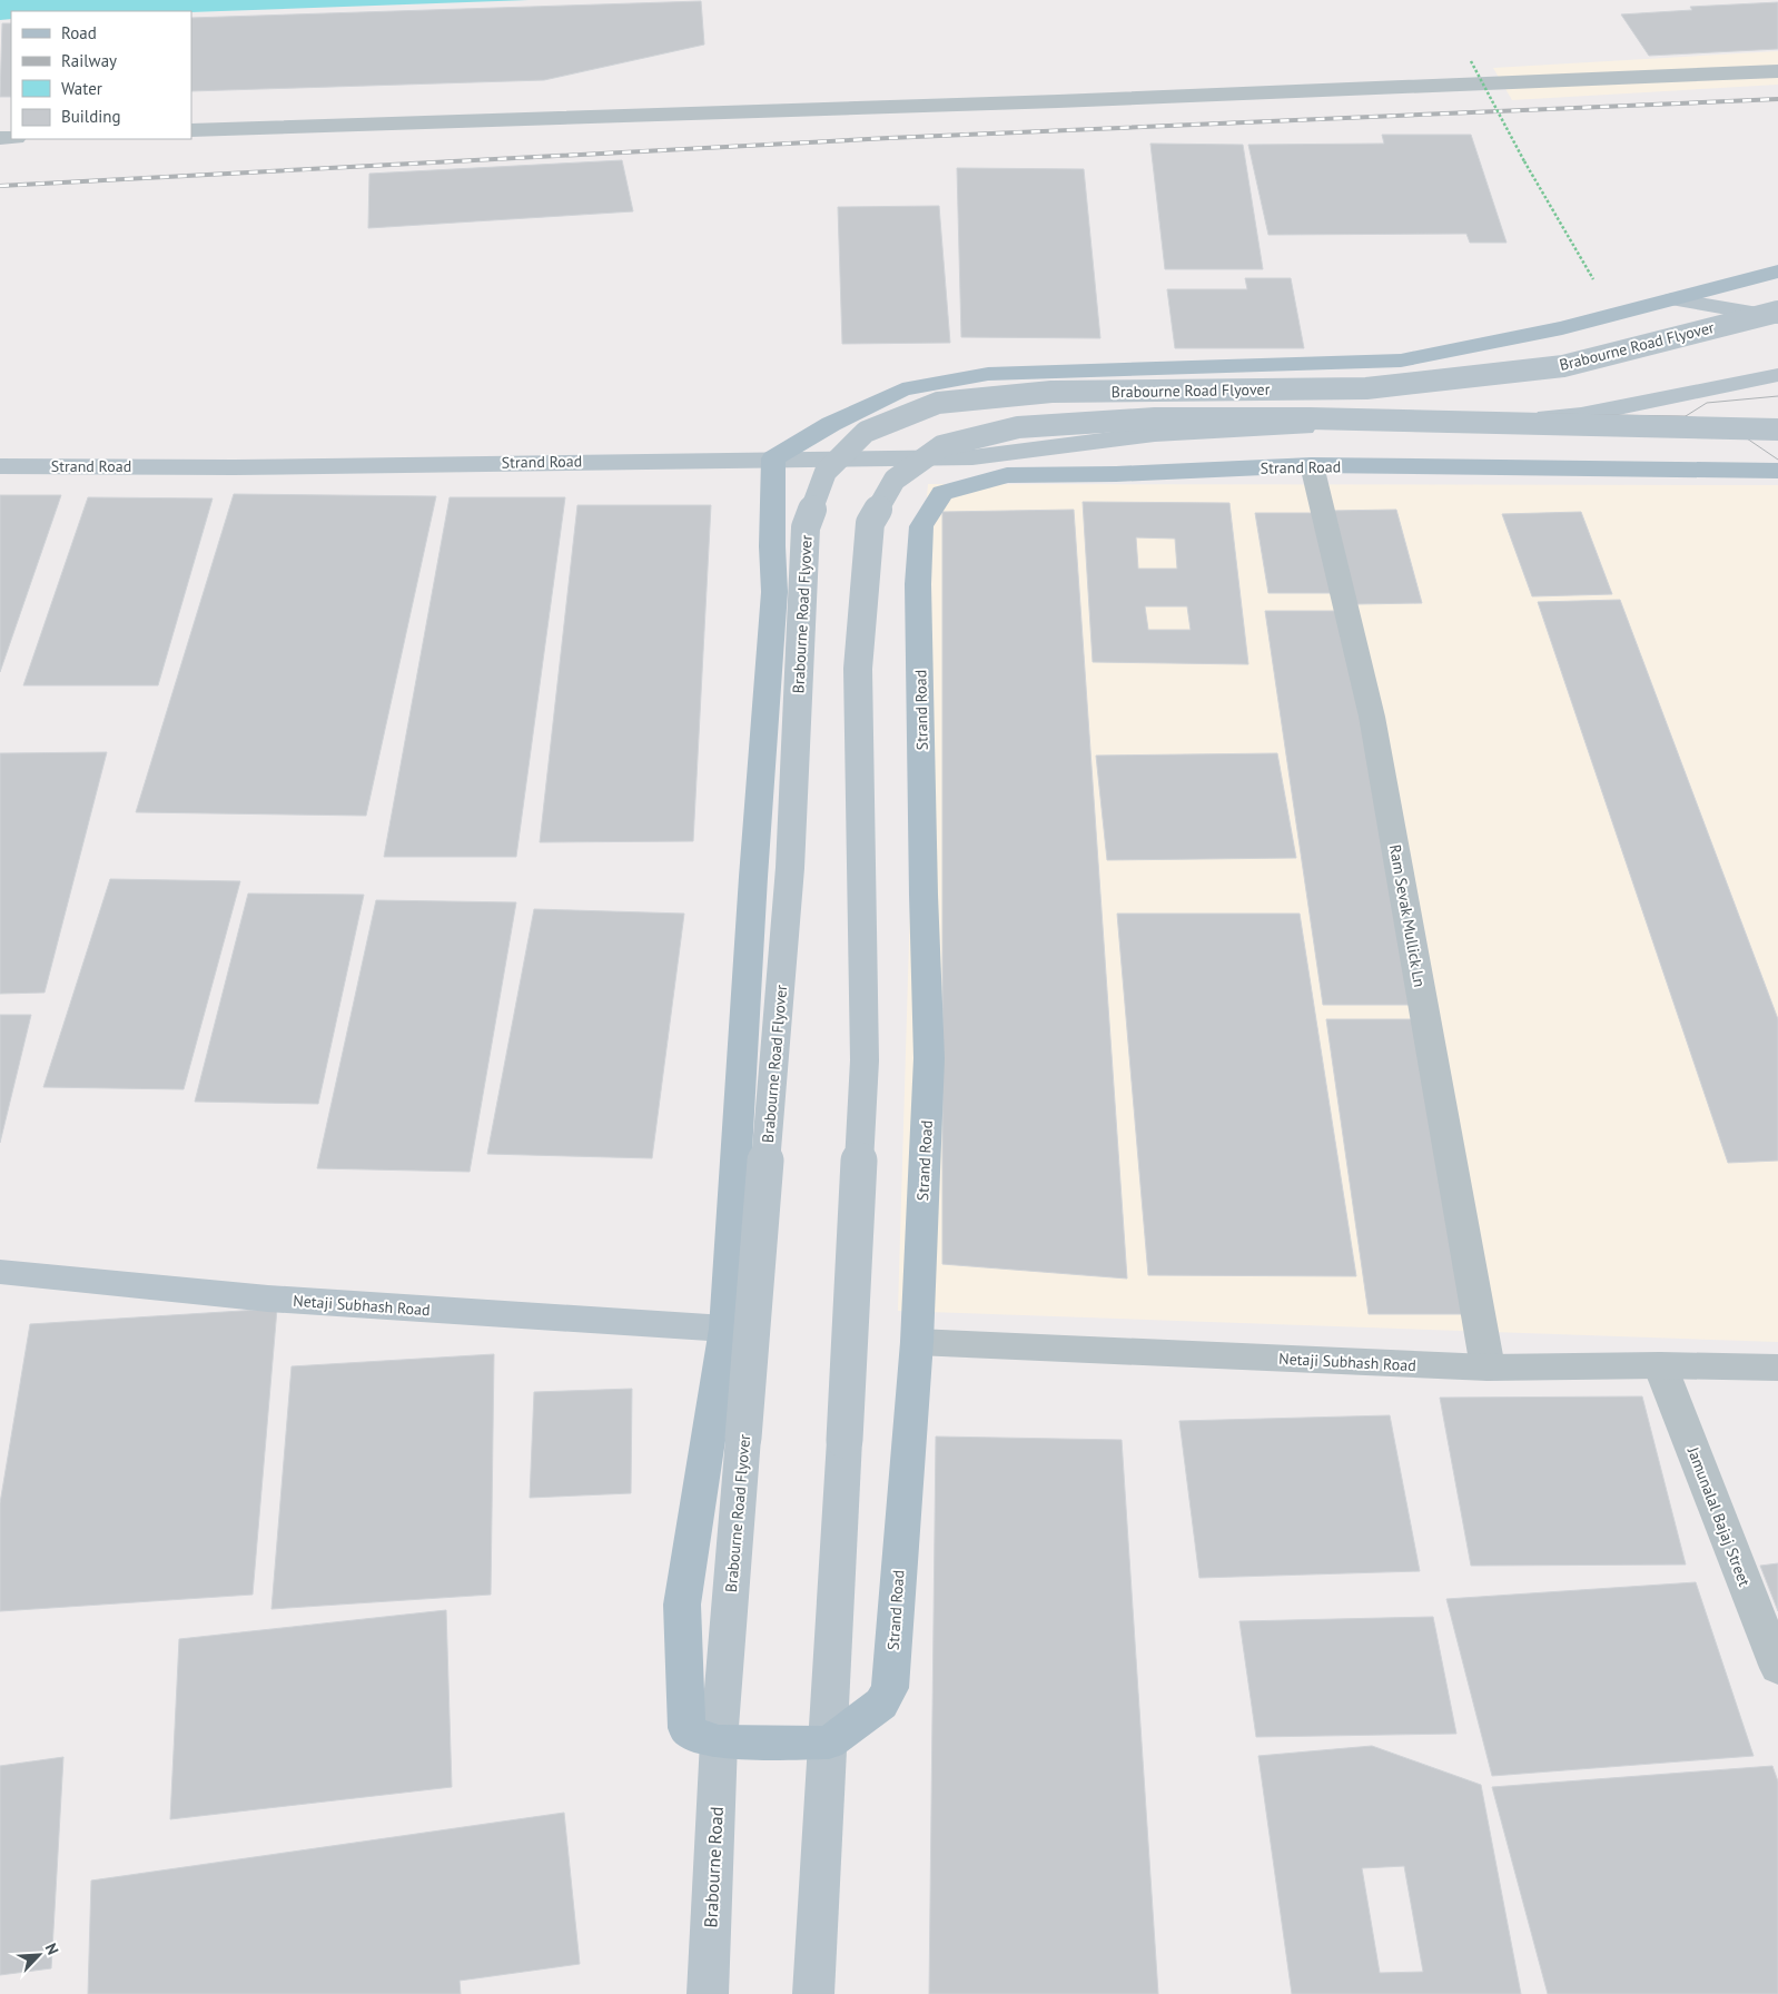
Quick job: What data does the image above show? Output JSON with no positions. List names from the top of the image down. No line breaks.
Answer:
{"streets":{"main road":["Brabourne Road Flyover","Strand Road","Netaji Subhash Road","Brabourne Road"],"street":["Ram Sevak Mullick Ln","Jamunalal Bajaj Street"]},"crossings":[["Brabourne Road Flyover","Strand Road"],["Brabourne Road Flyover","Brabourne Road"],["Strand Road","Ram Sevak Mullick Ln"],["Strand Road","Netaji Subhash Road"],["Ram Sevak Mullick Ln","Netaji Subhash Road"],["Netaji Subhash Road","Jamunalal Bajaj Street"]],"legend":["Road","Railway","Water","Building"],"north":"top right"}
